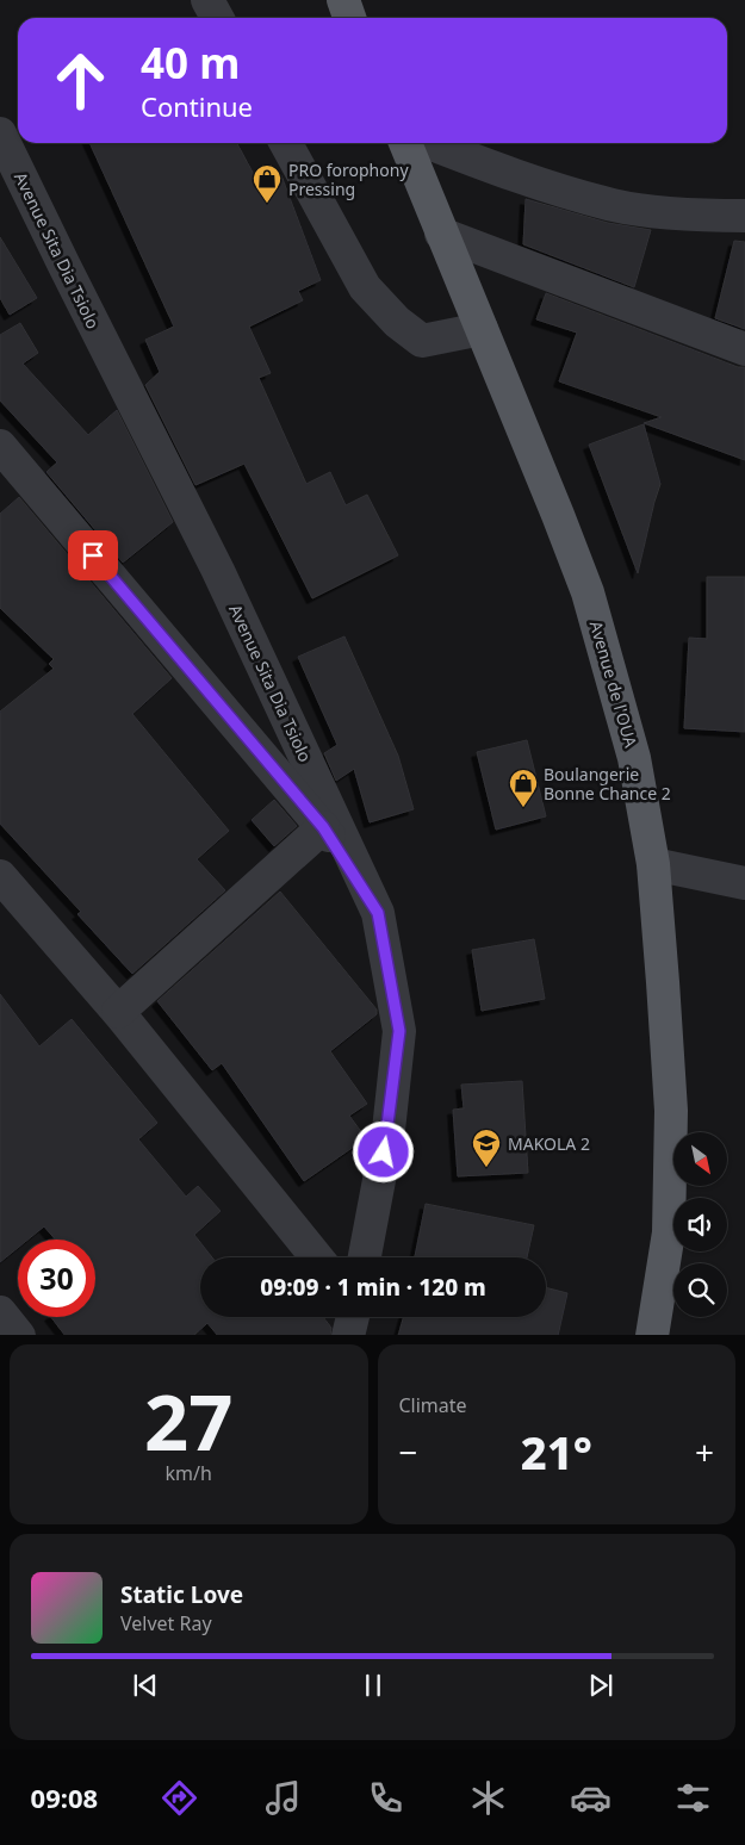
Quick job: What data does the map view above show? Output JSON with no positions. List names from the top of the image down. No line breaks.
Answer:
{"streets":{"main road":["Avenue de l'OUA"],"street":["Avenue Sita Dia Tsiolo"]},"places":{"shop":["PRO forophony Pressing","Boulangerie Bonne Chance 2"],"school or university":["MAKOLA 2"]},"north":"bottom right","page":{"turn":["40 m","Continue"],"limit":"30","trip":"09:09 · 1 min · 120 m","tile":[["27","km/h"],"Climate"],"heat":["−","21°","+"],"song":["Static Love","Velvet Ray"],"tabs":"09:08"}}
